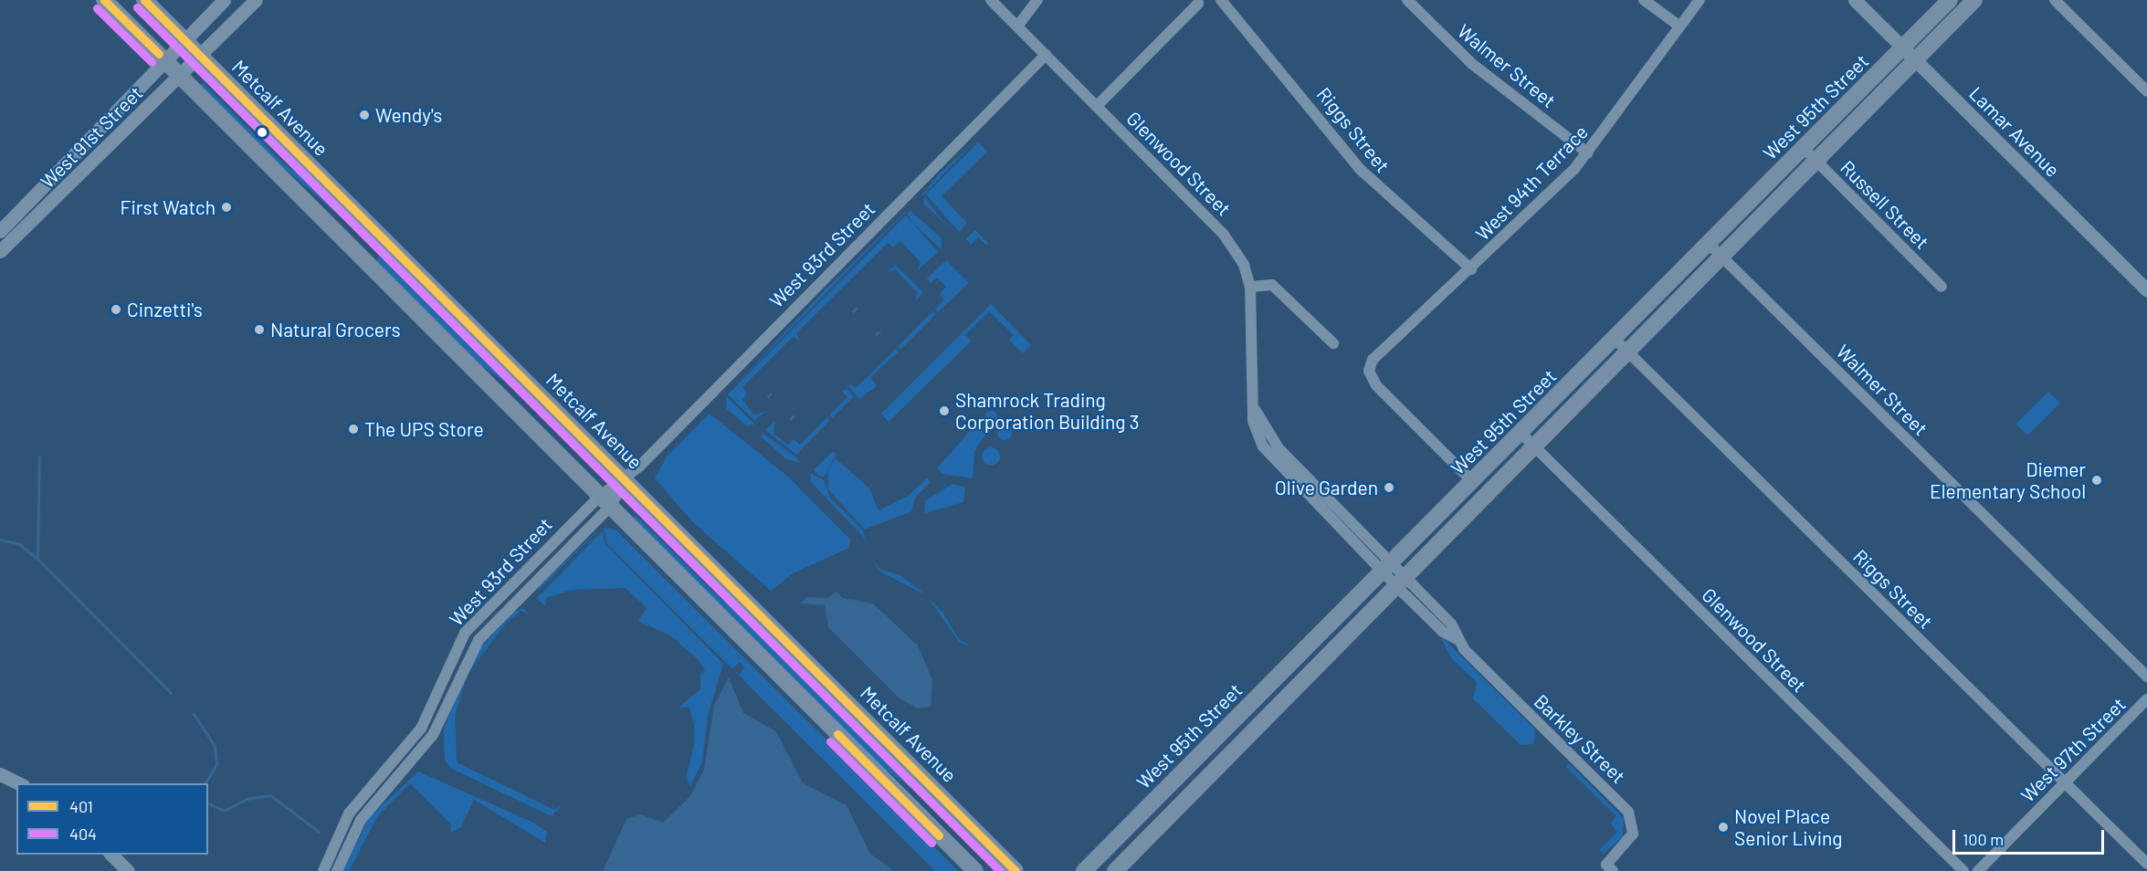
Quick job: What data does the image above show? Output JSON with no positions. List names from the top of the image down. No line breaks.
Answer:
{"streets":{"main road":["West 95th Street","Metcalf Avenue"],"street":["Walmer Street","Riggs Street","Lamar Avenue","West 91st Street","Glenwood Street","West 94th Terrace","Russell Street","West 93rd Street","Barkley Street","West 97th Street"]},"crossings":[["Walmer Street","West 95th Street"],["Walmer Street","West 94th Terrace"],["West 95th Street","Riggs Street"],["West 95th Street","Lamar Avenue"],["West 95th Street","Glenwood Street"],["West 95th Street","West 94th Terrace"],["West 95th Street","Russell Street"],["West 95th Street","Barkley Street"],["Metcalf Avenue","West 91st Street"],["Metcalf Avenue","West 93rd Street"],["Riggs Street","West 94th Terrace"],["Riggs Street","West 97th Street"],["Glenwood Street","West 93rd Street"],["Glenwood Street","Barkley Street"]],"places":["Wendy's","First Watch","Cinzetti's","Natural Grocers","Shamrock Trading Corporation Building 3","The UPS Store","Diemer Elementary School","Olive Garden","Novel Place Senior Living"],"lines":["transit line 401","transit line 404"],"legend":["401","404"],"scale_bar":"100 m"}
